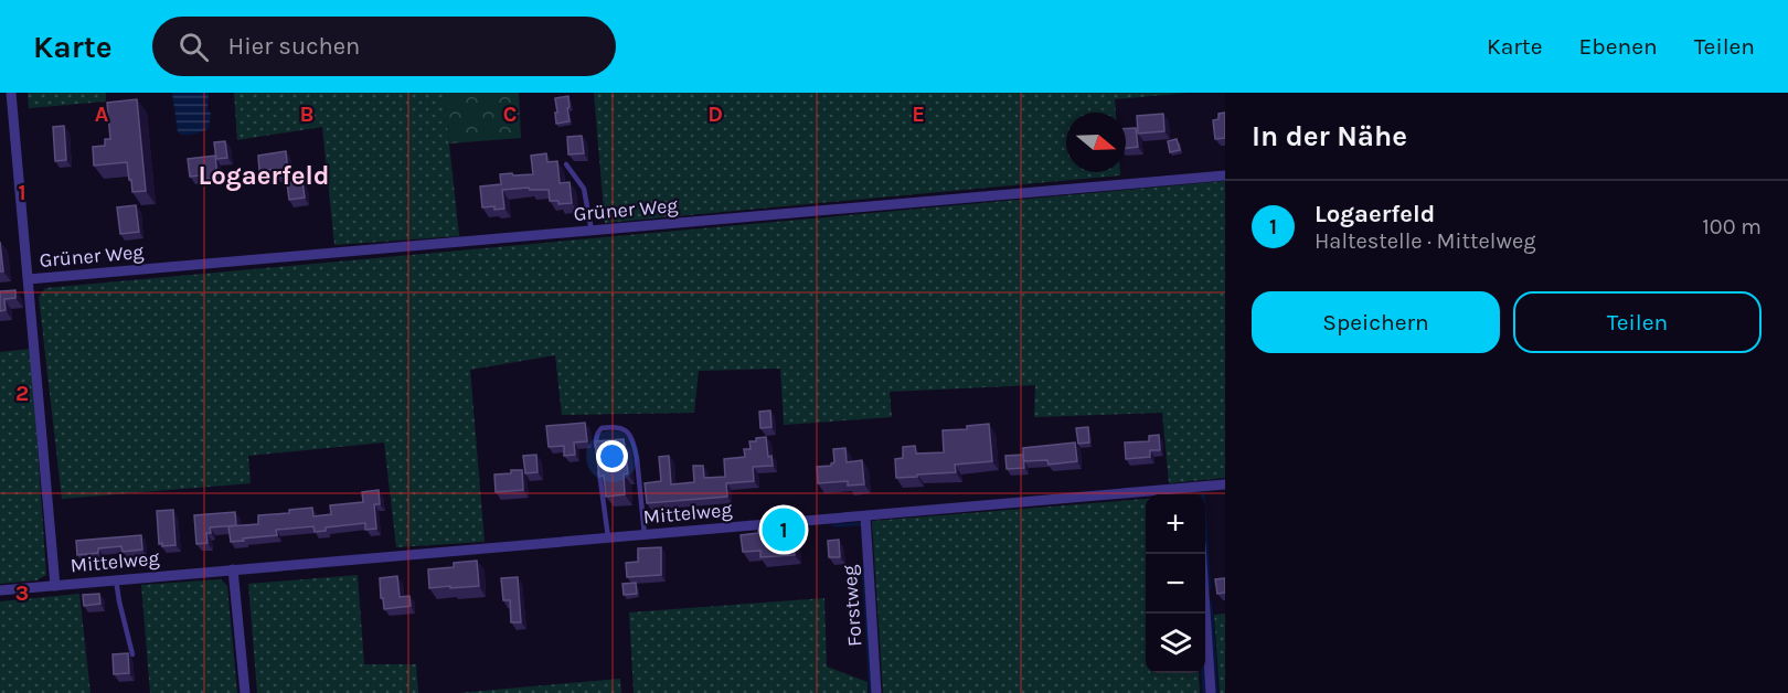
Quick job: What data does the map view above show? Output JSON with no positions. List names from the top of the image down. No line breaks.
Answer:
{"streets":{"street":["Grüner Weg","Mittelweg","Forstweg"]},"crossings":[["Mittelweg","Forstweg"]],"districts":["Logaerfeld"],"north":"right","page":{"header":"Karte","search":"Hier suchen","nav":["Karte","Ebenen","Teilen"],"heading":"In der Nähe","list":[{"mark":"1","name":"Logaerfeld","note":"Haltestelle · Mittelweg","value":"100 m"}],"buttons":["Speichern","Teilen"],"map_buttons":["+","−"],"pins":"1"},"grid":{"columns":["A","B","C","D","E"],"rows":["1","2","3"]}}
